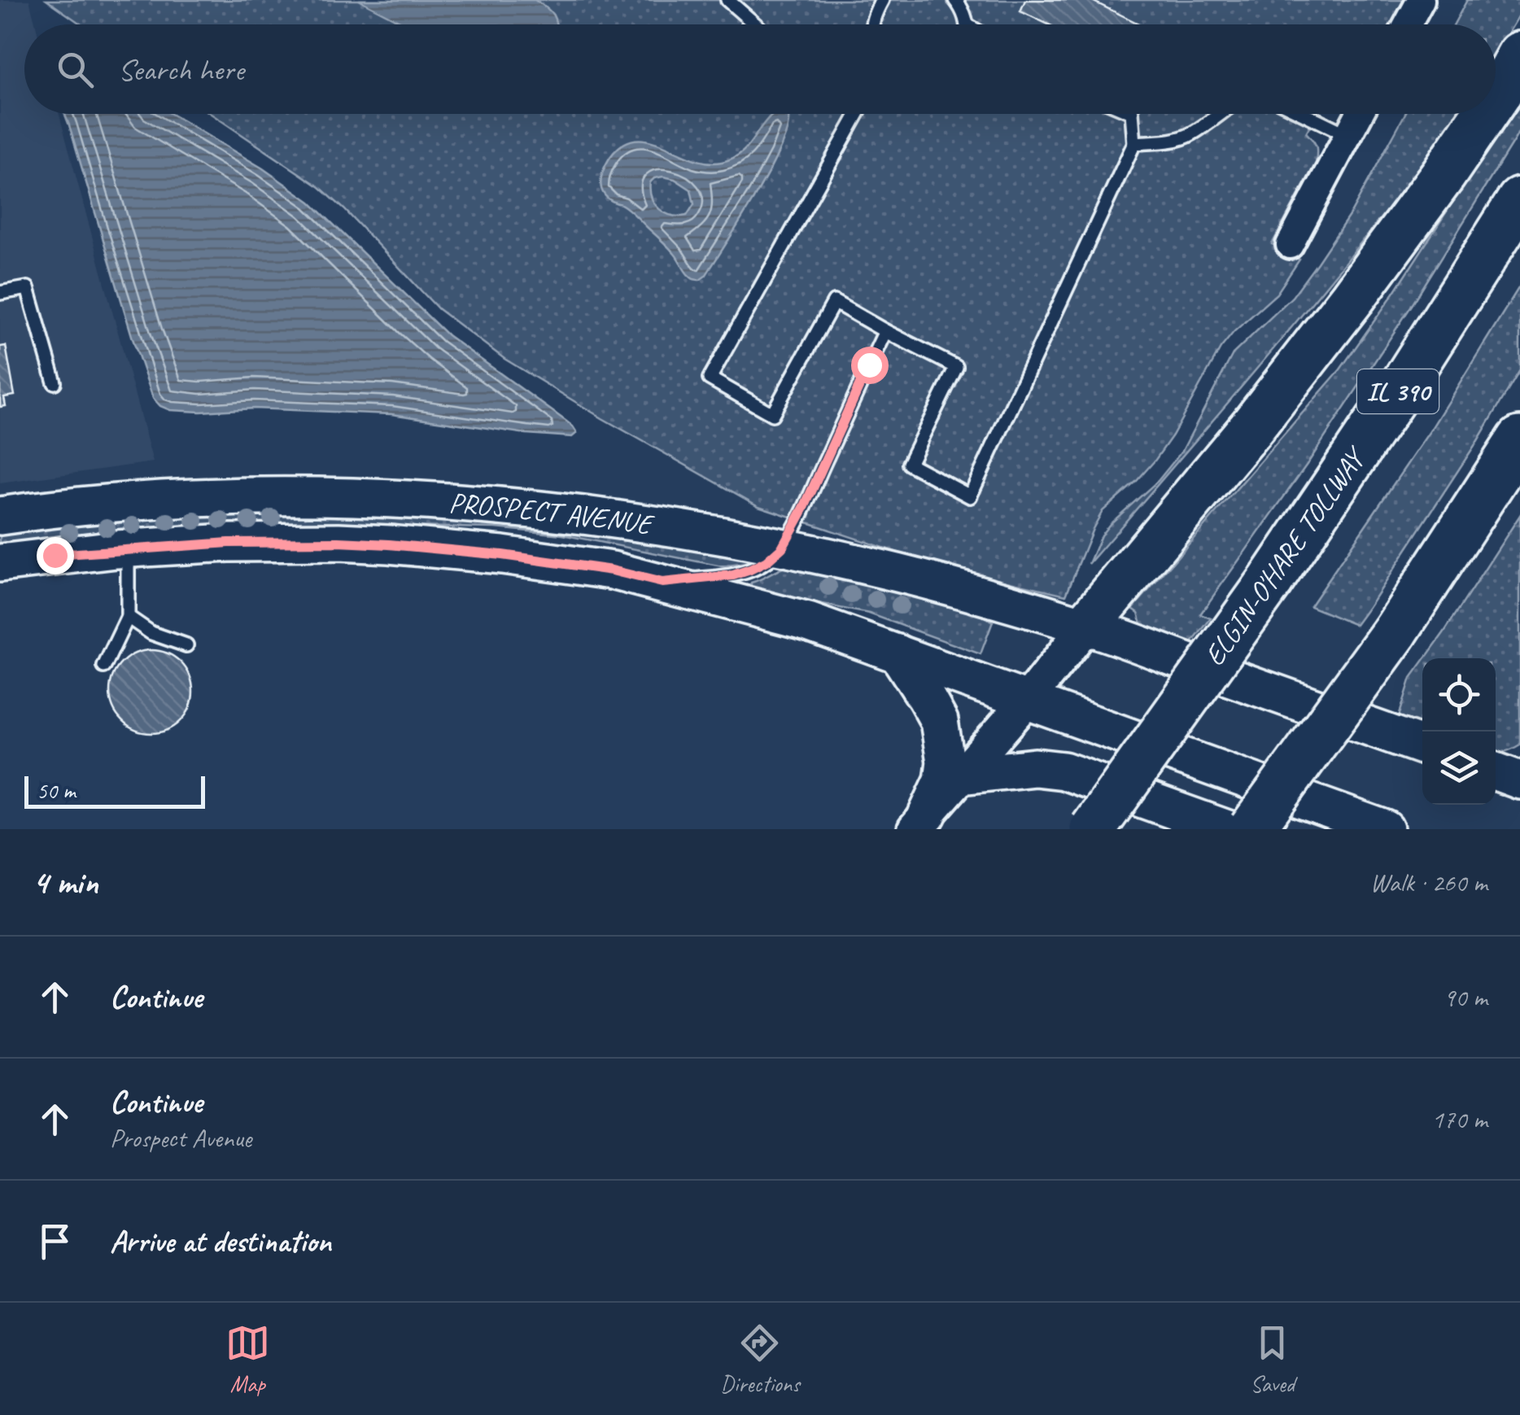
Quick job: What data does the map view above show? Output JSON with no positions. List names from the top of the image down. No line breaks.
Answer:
{"streets":{"highway":["IL 390","ELGIN-O'HARE TOLLWAY"],"main road":["PROSPECT AVENUE"]},"scale_bar":"50 m","page":{"search":"Search here","scale":"50 m","heading":["4 min","Walk · 260 m"],"list":[["Continue","90 m"],["Continue","Prospect Avenue","170 m"],"Arrive at destination"],"nav":["Map","Directions","Saved"]}}
